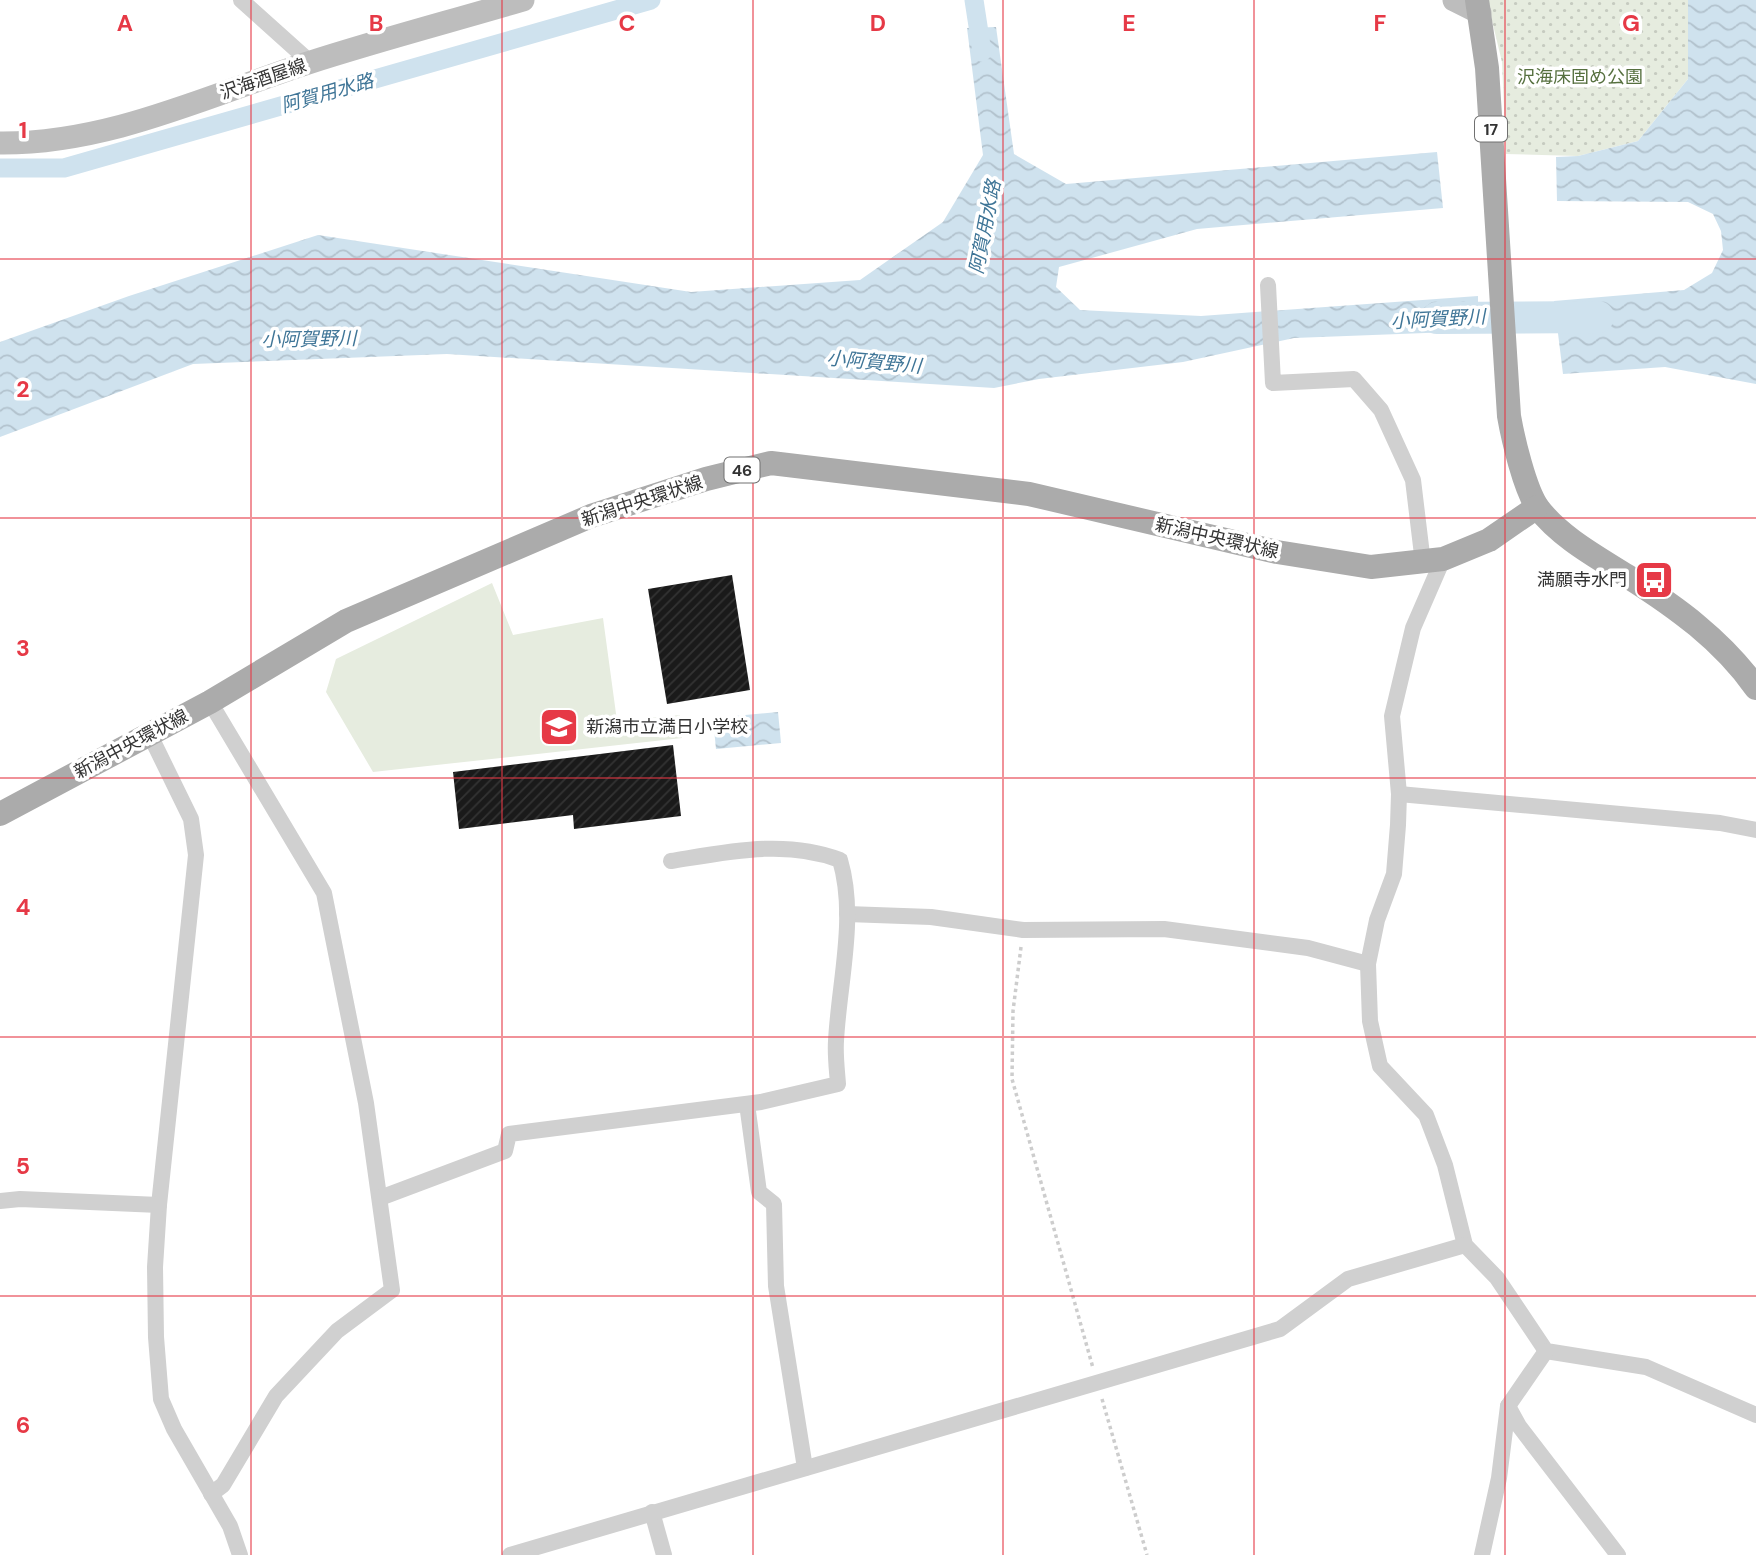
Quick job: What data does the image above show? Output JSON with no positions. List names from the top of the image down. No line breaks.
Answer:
{"streets":{"main road":["沢海酒屋線","17","46","新潟中央環状線"]},"crossings":[["17","新潟中央環状線"]],"water":["阿賀用水路","小阿賀野川"],"parks":["沢海床固め公園"],"places":{"bus stop":["満願寺水門"],"school or university":["新潟市立満日小学校"]},"grid":{"columns":["A","B","C","D","E","F","G"],"rows":["1","2","3","4","5","6"]}}
